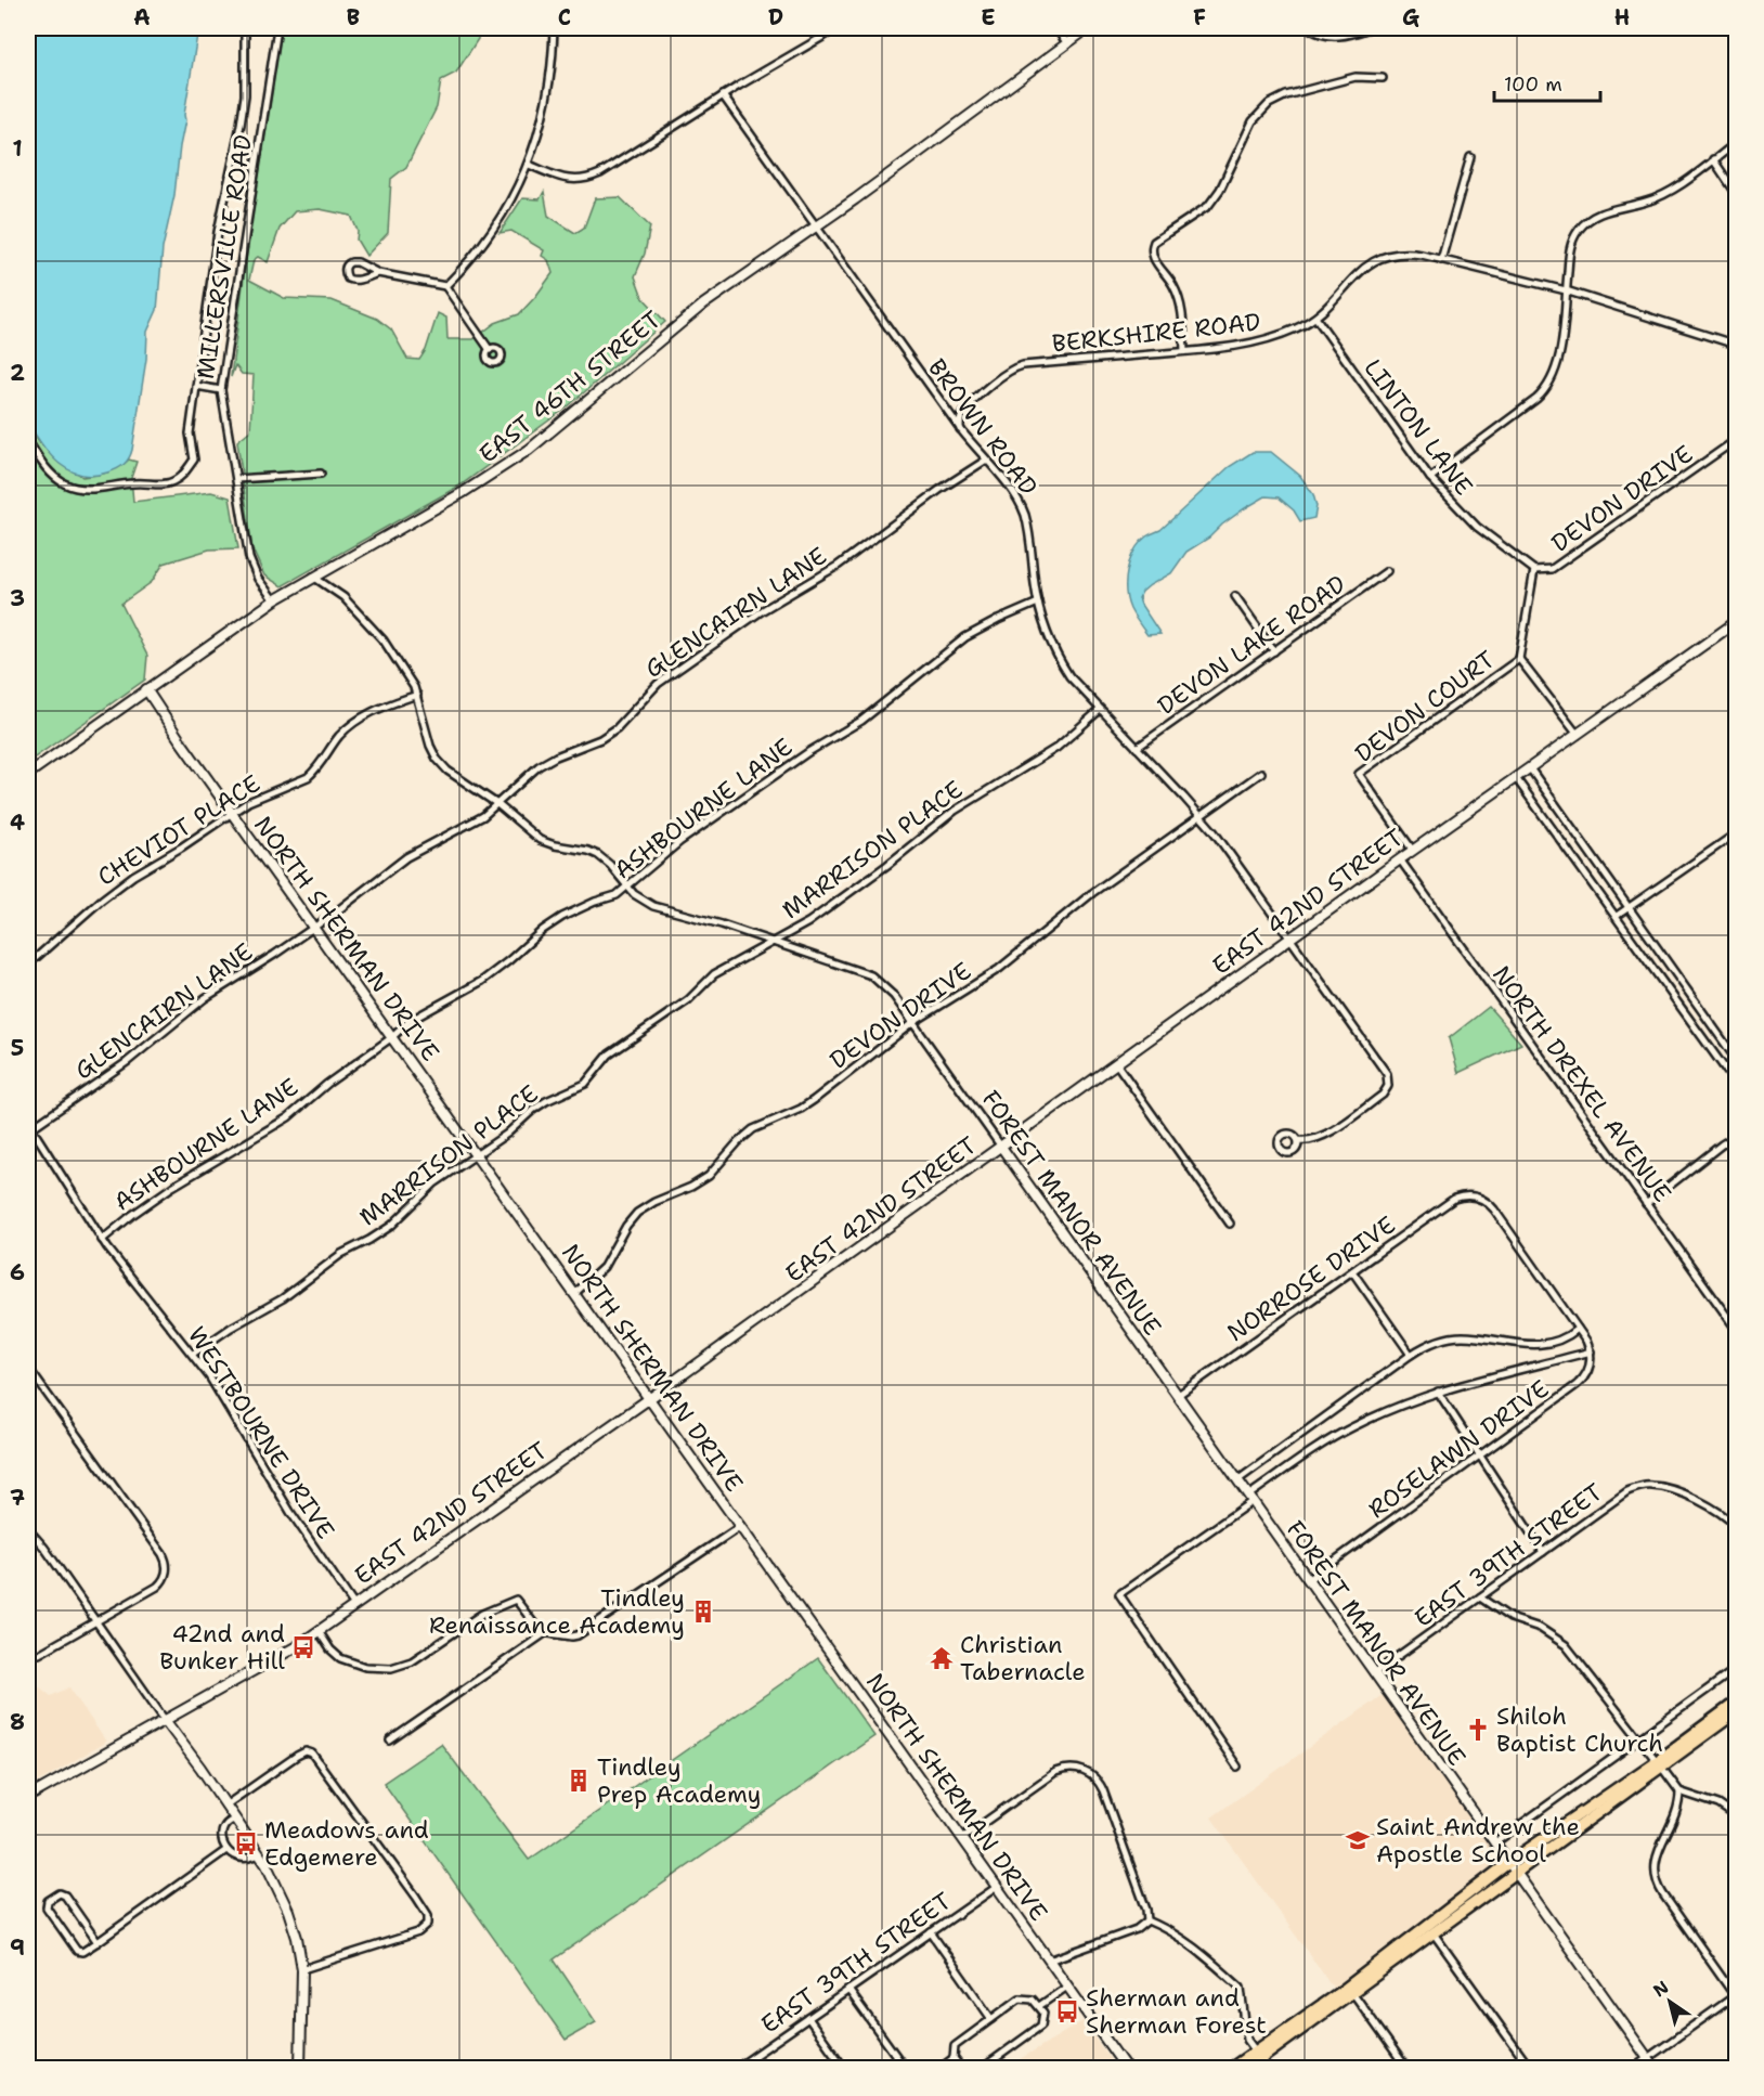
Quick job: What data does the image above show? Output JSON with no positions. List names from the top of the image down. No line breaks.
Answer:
{"streets":{"street":["MILLERSVILLE ROAD","BERKSHIRE ROAD","EAST 46TH STREET","BROWN ROAD","LINTON LANE","DEVON DRIVE","GLENCAIRN LANE","DEVON LAKE ROAD","DEVON COURT","ASHBOURNE LANE","CHEVIOT PLACE","MARRISON PLACE","EAST 42ND STREET","NORTH SHERMAN DRIVE","NORTH DREXEL AVENUE","FOREST MANOR AVENUE","NORROSE DRIVE","WESTBOURNE DRIVE","ROSELAWN DRIVE","EAST 39TH STREET"]},"crossings":[["MILLERSVILLE ROAD","EAST 46TH STREET"],["BERKSHIRE ROAD","BROWN ROAD"],["BERKSHIRE ROAD","LINTON LANE"],["EAST 46TH STREET","BROWN ROAD"],["EAST 46TH STREET","NORTH SHERMAN DRIVE"],["EAST 46TH STREET","FOREST MANOR AVENUE"],["BROWN ROAD","DEVON DRIVE"],["BROWN ROAD","GLENCAIRN LANE"],["BROWN ROAD","DEVON LAKE ROAD"],["BROWN ROAD","ASHBOURNE LANE"],["BROWN ROAD","MARRISON PLACE"],["BROWN ROAD","EAST 42ND STREET"],["LINTON LANE","DEVON DRIVE"],["DEVON DRIVE","DEVON COURT"],["DEVON DRIVE","NORTH SHERMAN DRIVE"],["DEVON DRIVE","FOREST MANOR AVENUE"],["GLENCAIRN LANE","NORTH SHERMAN DRIVE"],["GLENCAIRN LANE","FOREST MANOR AVENUE"],["GLENCAIRN LANE","WESTBOURNE DRIVE"],["DEVON COURT","EAST 42ND STREET"],["ASHBOURNE LANE","NORTH SHERMAN DRIVE"],["ASHBOURNE LANE","FOREST MANOR AVENUE"],["ASHBOURNE LANE","WESTBOURNE DRIVE"],["CHEVIOT PLACE","NORTH SHERMAN DRIVE"],["CHEVIOT PLACE","FOREST MANOR AVENUE"],["MARRISON PLACE","NORTH SHERMAN DRIVE"],["MARRISON PLACE","FOREST MANOR AVENUE"],["MARRISON PLACE","WESTBOURNE DRIVE"],["EAST 42ND STREET","NORTH SHERMAN DRIVE"],["EAST 42ND STREET","NORTH DREXEL AVENUE"],["EAST 42ND STREET","FOREST MANOR AVENUE"],["EAST 42ND STREET","WESTBOURNE DRIVE"],["NORTH SHERMAN DRIVE","EAST 39TH STREET"],["FOREST MANOR AVENUE","NORROSE DRIVE"],["FOREST MANOR AVENUE","ROSELAWN DRIVE"],["FOREST MANOR AVENUE","EAST 39TH STREET"]],"places":{"building":["Tindley Renaissance Academy","Tindley Prep Academy"],"bus stop":["42nd and Bunker Hill","Meadows and Edgemere","Sherman and Sherman Forest"],"temple":["Christian Tabernacle"],"church":["Shiloh Baptist Church"],"school or university":["Saint Andrew the Apostle School"]},"scale_bar":"100 m","north":"top left","grid":{"columns":["A","B","C","D","E","F","G","H"],"rows":["1","2","3","4","5","6","7","8","9"]}}
